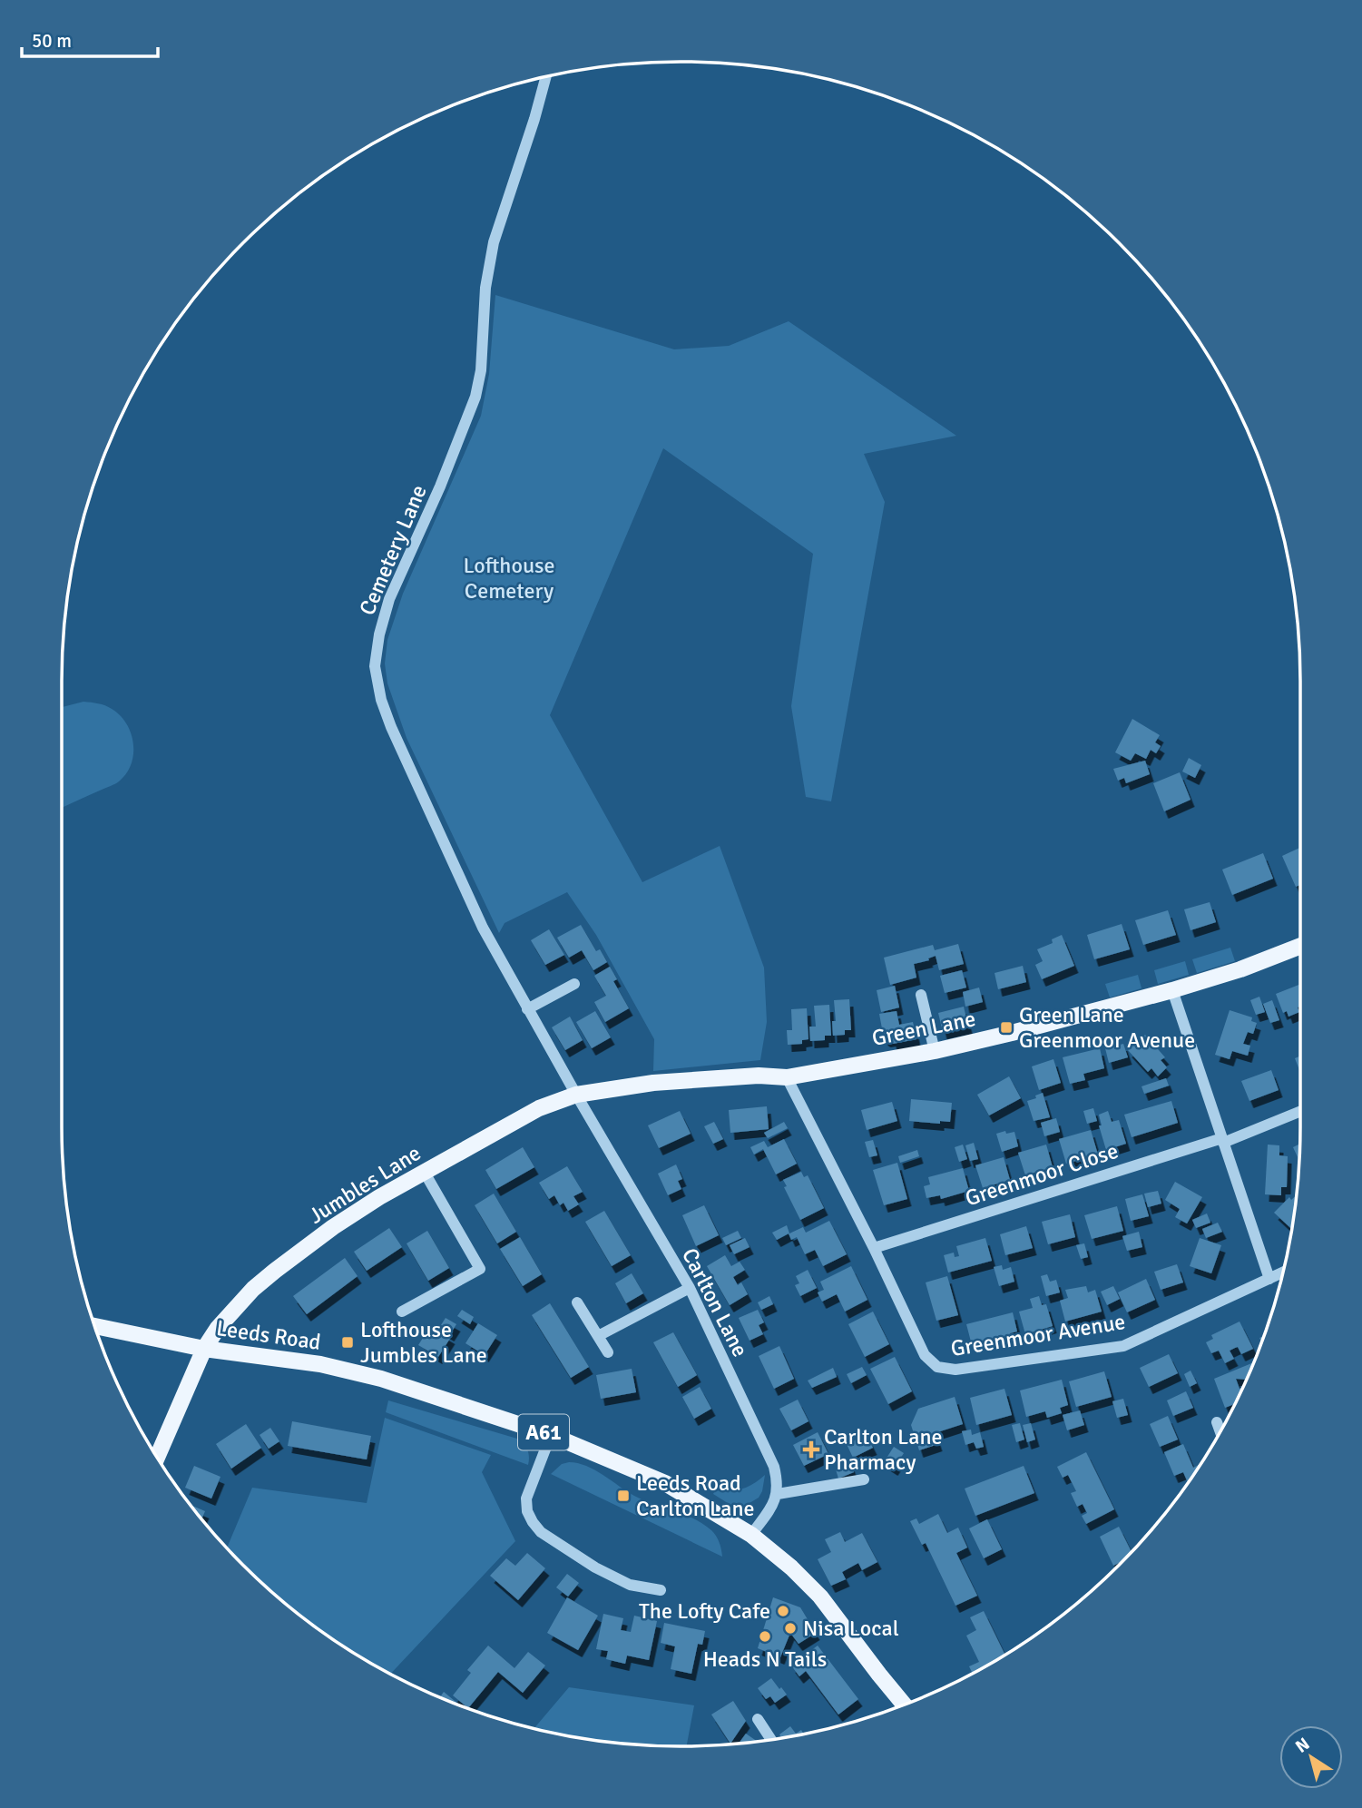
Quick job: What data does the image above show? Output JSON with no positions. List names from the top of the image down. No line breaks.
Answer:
{"streets":{"main road":["Green Lane","Jumbles Lane","Leeds Road","A61"],"street":["Cemetery Lane","Greenmoor Close","Carlton Lane","Greenmoor Avenue"]},"crossings":[["Cemetery Lane","Green Lane"],["Cemetery Lane","Jumbles Lane"],["Cemetery Lane","Carlton Lane"],["Green Lane","Jumbles Lane"],["Green Lane","Carlton Lane"],["Green Lane","Greenmoor Avenue"],["Greenmoor Close","Greenmoor Avenue"],["Jumbles Lane","Carlton Lane"],["Jumbles Lane","Leeds Road"]],"parks":["Lofthouse Cemetery"],"places":{"transit":["Green Lane Greenmoor Avenue","Lofthouse Jumbles Lane","Leeds Road Carlton Lane"],"health":["Carlton Lane Pharmacy"],"other":["The Lofty Cafe","Nisa Local","Heads N Tails"]},"scale_bar":"50 m","north":"top left"}
